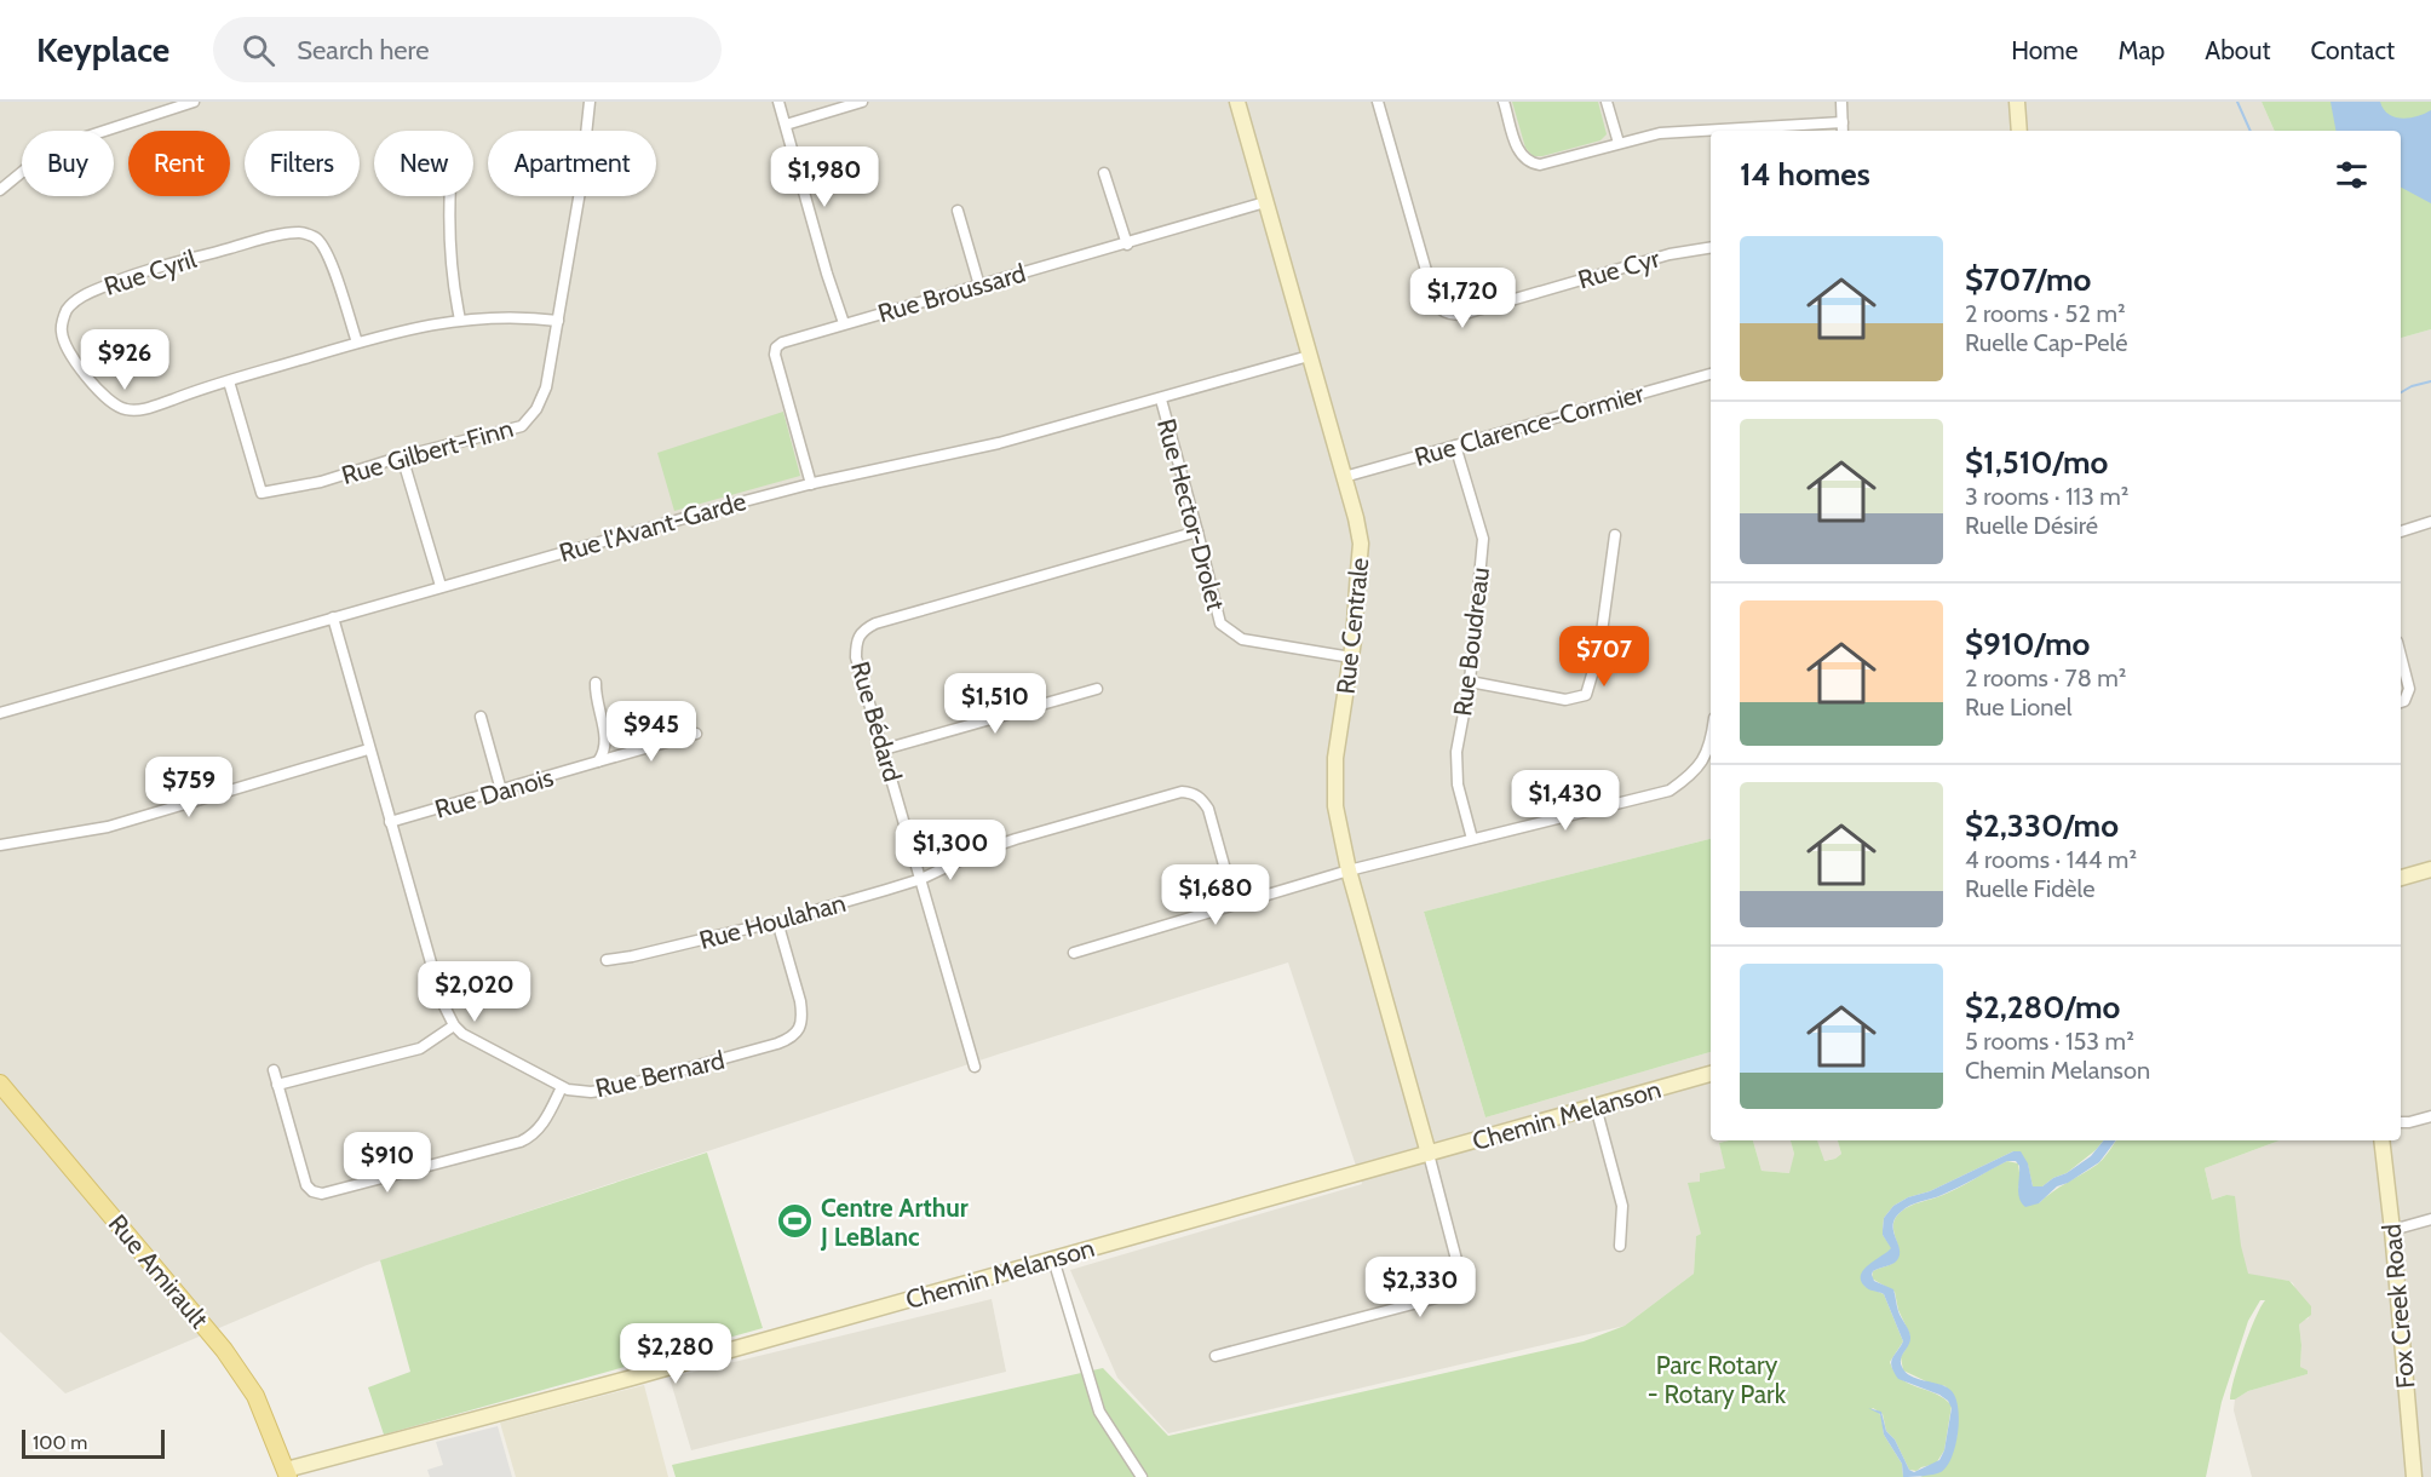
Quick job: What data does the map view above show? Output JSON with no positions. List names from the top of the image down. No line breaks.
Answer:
{"streets":{"main road":["Rue Amirault"],"street":["Rue Cyr","Rue Cyril","Rue Broussard","Rue Clarence-Cormier","Rue Gilbert-Finn","Rue Hector-Drolet","Rue l'Avant-Garde","Rue Centrale","Rue Boudreau","Rue Bédard","Rue Danois","Rue Houlahan","Rue Bernard","Chemin Melanson","Fox Creek Road"]},"crossings":[["Rue Cyril","Rue Gilbert-Finn"],["Rue Broussard","Rue l'Avant-Garde"],["Rue Broussard","Rue Centrale"],["Rue Clarence-Cormier","Rue Centrale"],["Rue Clarence-Cormier","Rue Boudreau"],["Rue Hector-Drolet","Rue l'Avant-Garde"],["Rue Hector-Drolet","Rue Centrale"],["Rue Hector-Drolet","Rue Bédard"],["Rue l'Avant-Garde","Rue Centrale"],["Rue Centrale","Chemin Melanson"],["Rue Bédard","Rue Houlahan"],["Rue Houlahan","Rue Bernard"],["Chemin Melanson","Rue Amirault"]],"parks":["Parc Rotary - Rotary Park"],"places":{"sports":["Centre Arthur J LeBlanc"]},"scale_bar":"100 m","page":{"header":"Keyplace","search":"Search here","nav":["Home","Map","About","Contact"],"chip":["Buy","Rent","Filters","New","Apartment"],"heading":"14 homes","price":["$1,980","$1,720","$926","$707","$1,510","$945","$759","$1,430","$1,300","$1,680","$2,020","$910","$2,330","$2,280"],"list":[{"name":"$707/mo","note":"2 rooms · 52 m² · Ruelle Cap-Pelé"},{"name":"$1,510/mo","note":"3 rooms · 113 m² · Ruelle Désiré"},{"name":"$910/mo","note":"2 rooms · 78 m² · Rue Lionel"},{"name":"$2,330/mo","note":"4 rooms · 144 m² · Ruelle Fidèle"},{"name":"$2,280/mo","note":"5 rooms · 153 m² · Chemin Melanson"}],"scale":"100 m"}}
